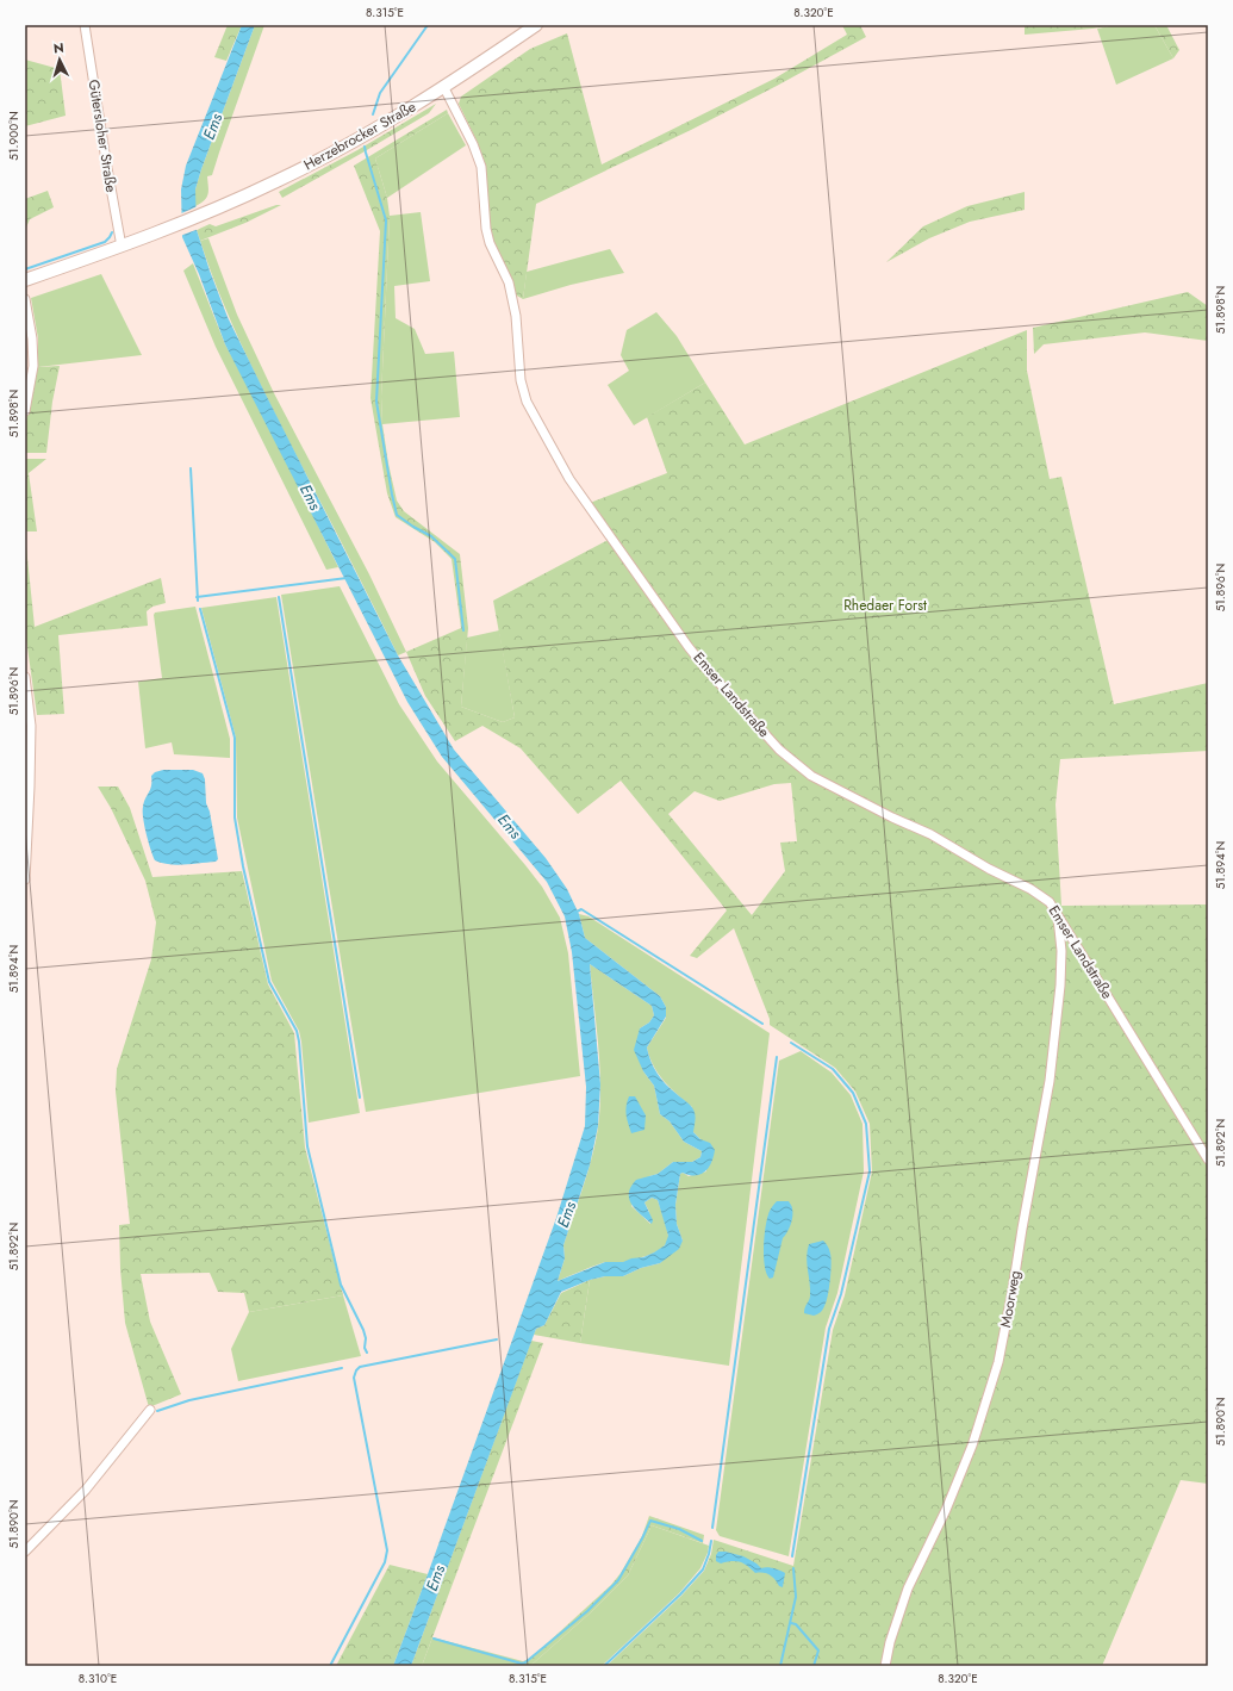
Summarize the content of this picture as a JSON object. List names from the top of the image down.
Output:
{
  "streets": {
    "main road": ["Herzebrocker Straße"],
    "street": ["Gütersloher Straße", "Emser Landstraße", "Moorweg"]
  },
  "crossings": [
    ["Gütersloher Straße", "Herzebrocker Straße"],
    ["Herzebrocker Straße", "Emser Landstraße"],
    ["Emser Landstraße", "Moorweg"]
  ],
  "water": ["Ems"],
  "parks": ["Rhedaer Forst"],
  "north": "top",
  "coordinates": [
    "8.315°E",
    "8.320°E",
    "51.900°N",
    "51.898°N",
    "51.896°N",
    "51.894°N",
    "51.892°N",
    "51.890°N",
    "8.310°E"
  ]
}
